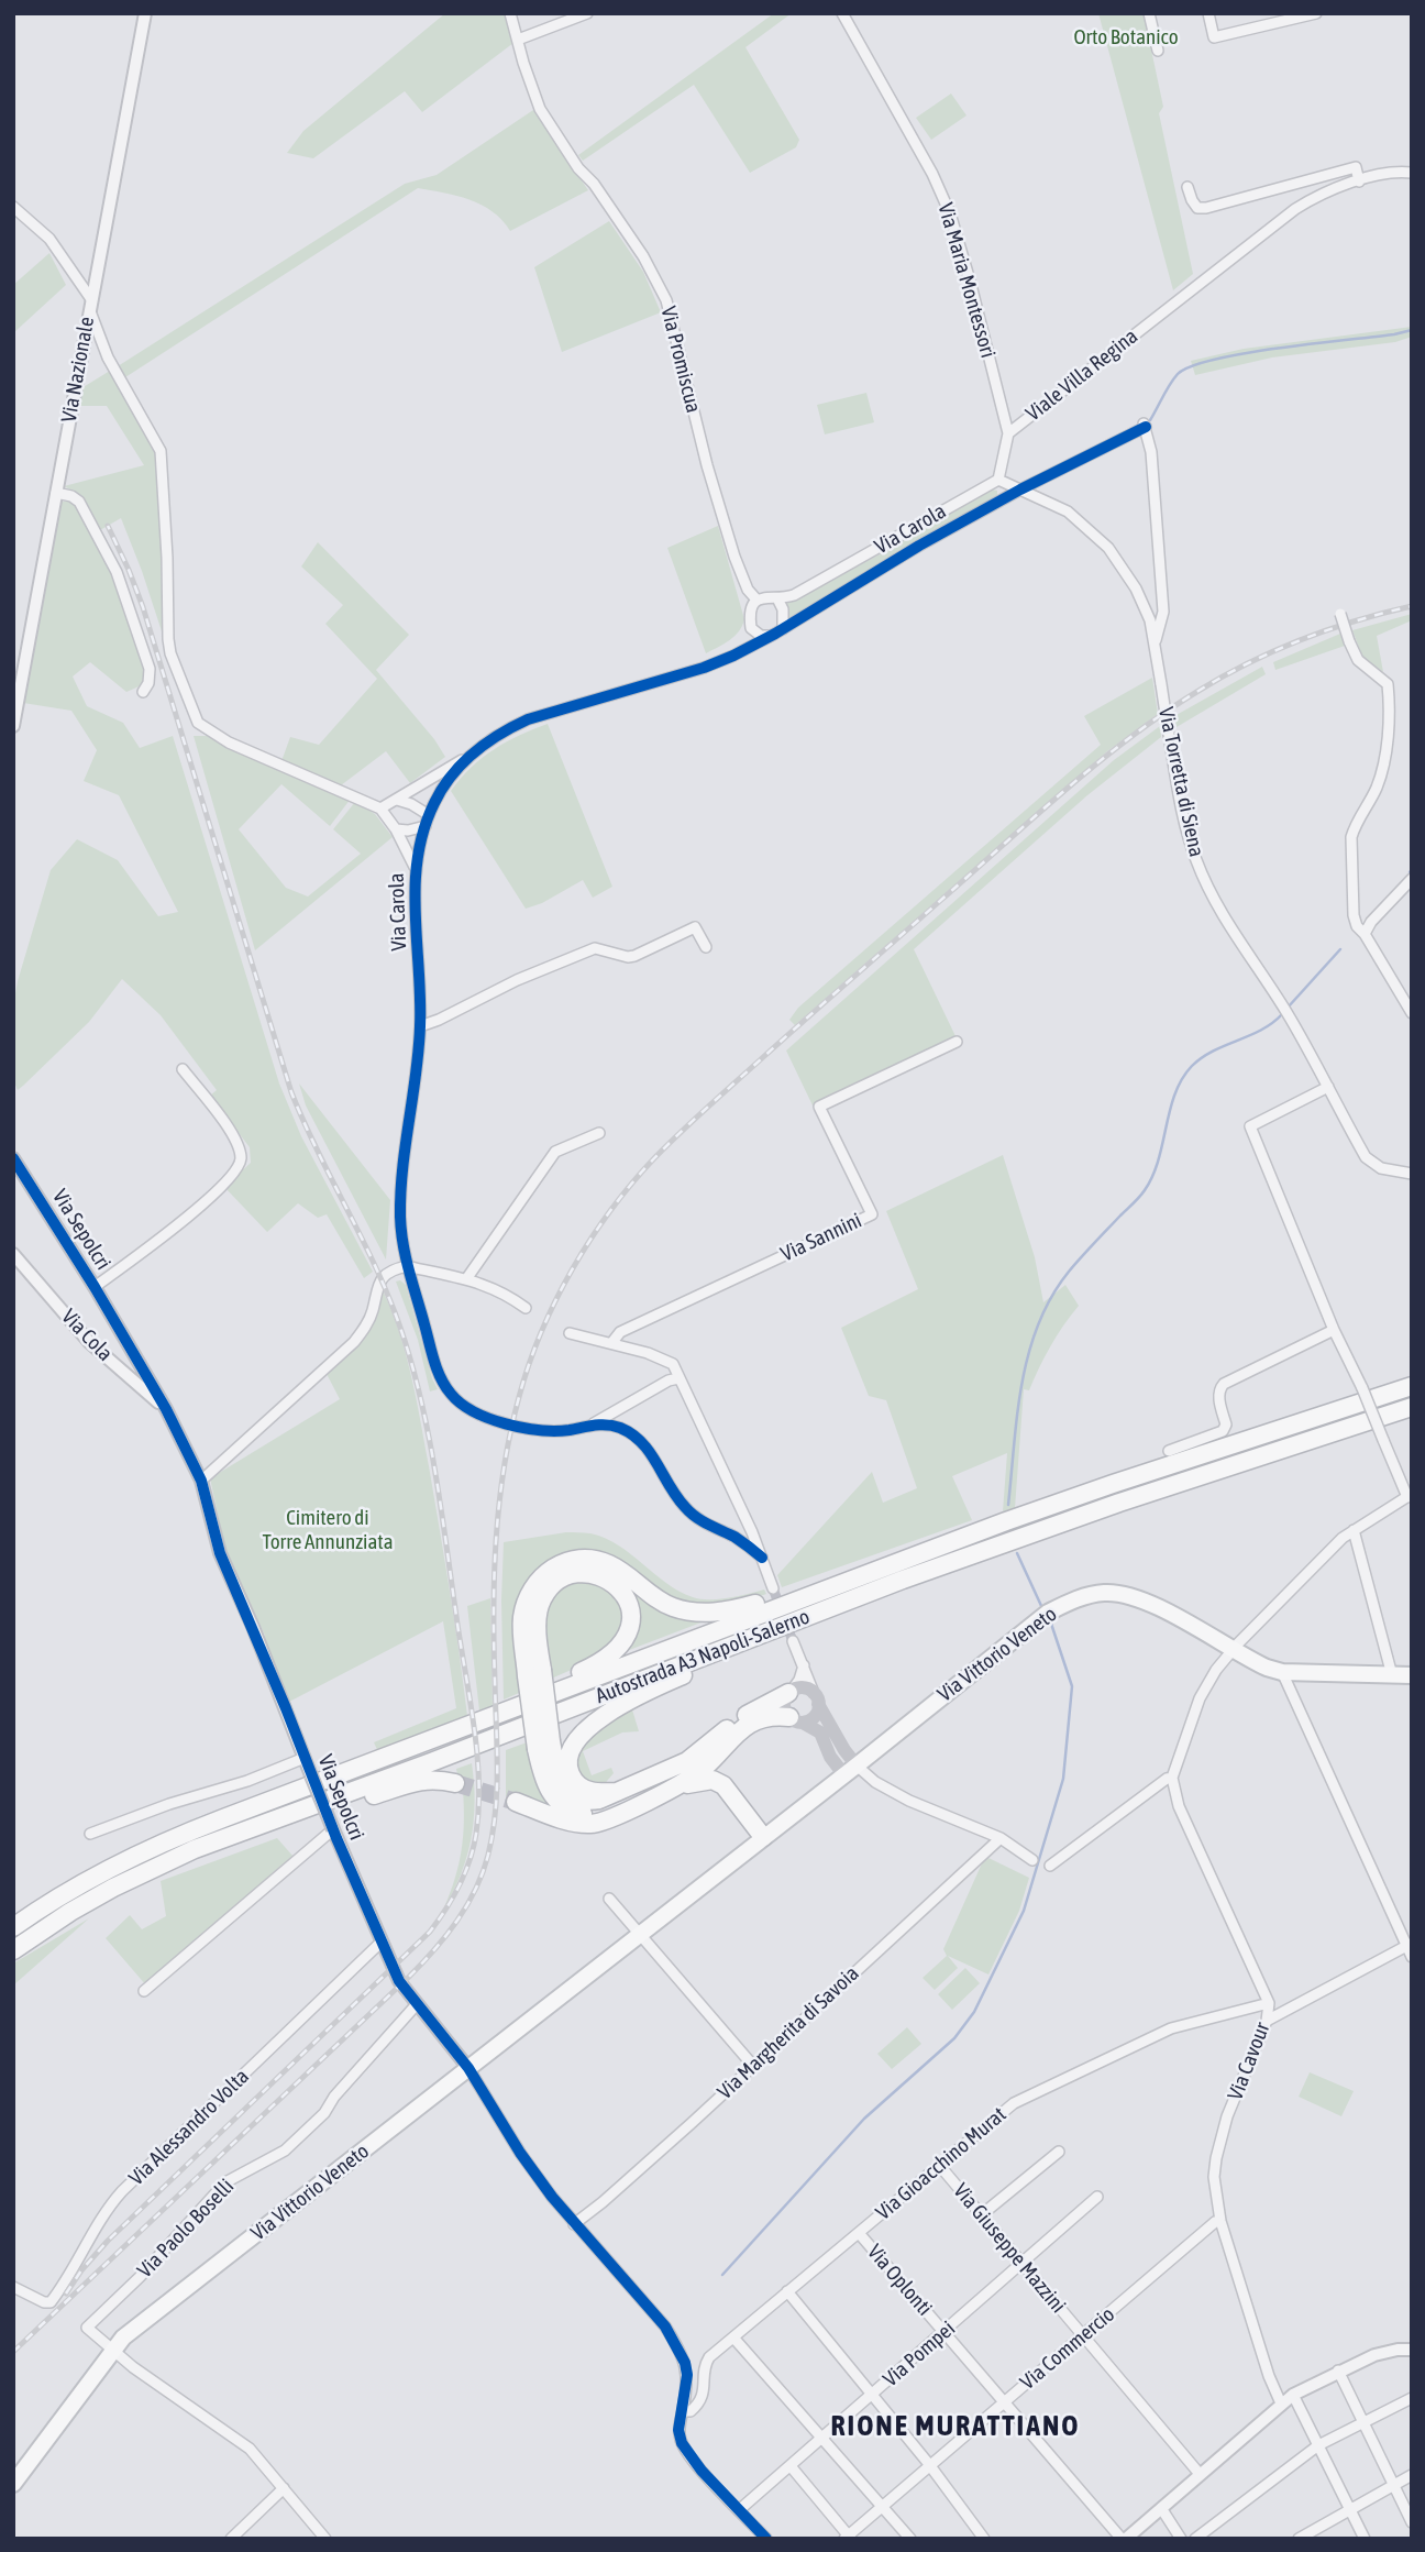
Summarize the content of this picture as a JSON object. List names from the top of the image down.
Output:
{
  "streets": {
    "highway": ["Autostrada A3 Napoli-Salerno"],
    "main road": ["Via Vittorio Veneto"],
    "street": [
      "Via Maria Montessori",
      "Via Promiscua",
      "Via Nazionale",
      "Viale Villa Regina",
      "Via Carola",
      "Via Torretta di Siena",
      "Via Sepolcri",
      "Via Sannini",
      "Via Cola",
      "Via Margherita di Savoia",
      "Via Cavour",
      "Via Alessandro Volta",
      "Via Gioacchino Murat",
      "Via Paolo Boselli",
      "Via Giuseppe Mazzini",
      "Via Oplonti",
      "Via Commercio",
      "Via Pompei"
    ]
  },
  "crossings": [
    ["Via Maria Montessori", "Viale Villa Regina"],
    ["Via Promiscua", "Via Carola"],
    ["Viale Villa Regina", "Via Torretta di Siena"],
    ["Via Carola", "Via Torretta di Siena"],
    ["Via Sepolcri", "Via Cola"],
    ["Via Sepolcri", "Via Vittorio Veneto"],
    ["Via Sepolcri", "Via Margherita di Savoia"],
    ["Via Sepolcri", "Via Alessandro Volta"],
    ["Via Sepolcri", "Via Gioacchino Murat"],
    ["Via Sepolcri", "Via Paolo Boselli"],
    ["Via Sepolcri", "Via Pompei"],
    ["Via Vittorio Veneto", "Via Paolo Boselli"],
    ["Via Cavour", "Via Gioacchino Murat"],
    ["Via Cavour", "Via Commercio"],
    ["Via Gioacchino Murat", "Via Giuseppe Mazzini"],
    ["Via Gioacchino Murat", "Via Oplonti"],
    ["Via Giuseppe Mazzini", "Via Commercio"],
    ["Via Giuseppe Mazzini", "Via Pompei"],
    ["Via Oplonti", "Via Commercio"],
    ["Via Oplonti", "Via Pompei"]
  ],
  "districts": ["RIONE MURATTIANO"],
  "parks": ["Orto Botanico", "Cimitero di Torre Annunziata"]
}
